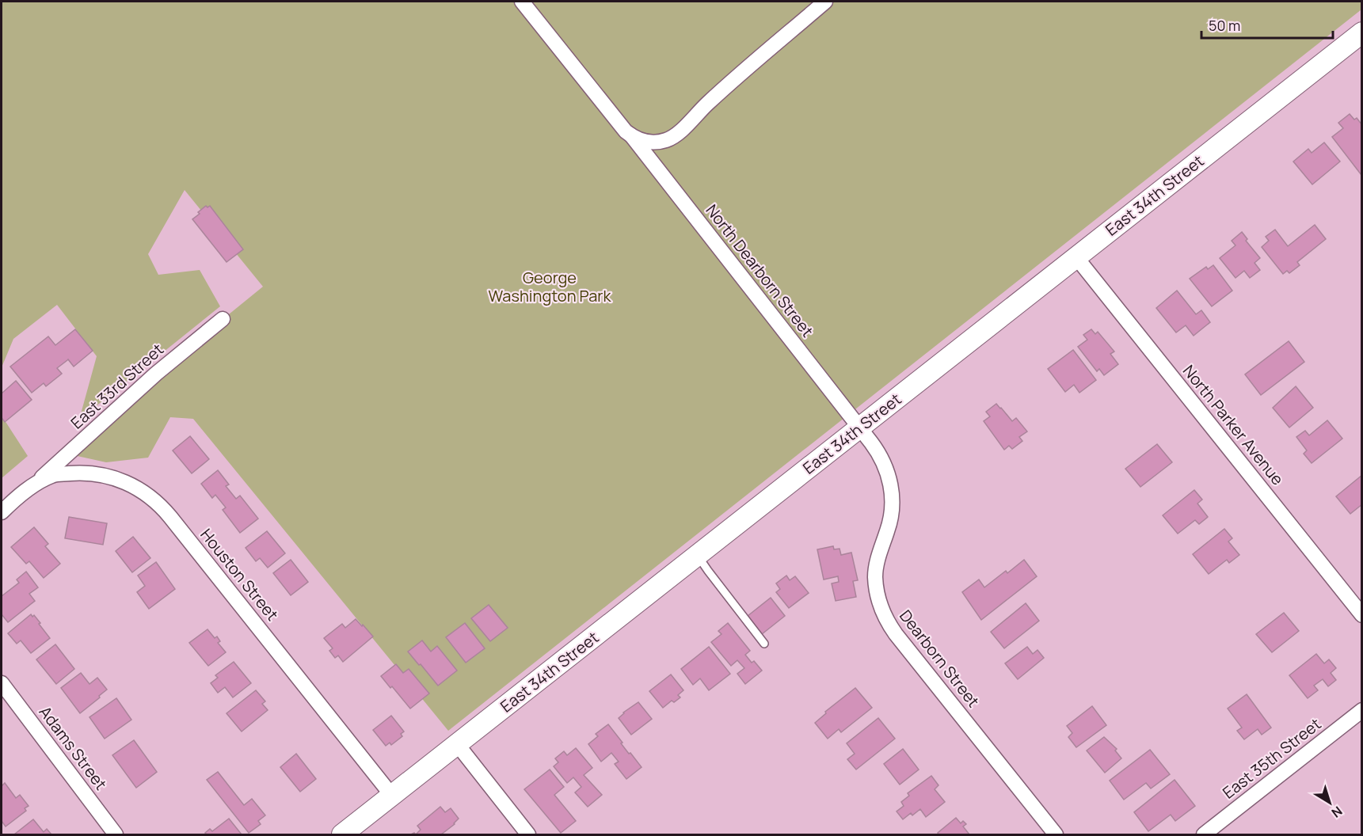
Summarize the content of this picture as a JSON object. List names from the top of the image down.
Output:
{
  "streets": {
    "main road": ["East 34th Street"],
    "street": [
      "North Dearborn Street",
      "East 33rd Street",
      "North Parker Avenue",
      "Houston Street",
      "Dearborn Street",
      "Adams Street",
      "East 35th Street"
    ]
  },
  "crossings": [
    ["East 34th Street", "North Dearborn Street"],
    ["East 34th Street", "North Parker Avenue"],
    ["East 34th Street", "Houston Street"],
    ["East 34th Street", "Dearborn Street"],
    ["North Dearborn Street", "Dearborn Street"],
    ["East 33rd Street", "Houston Street"]
  ],
  "parks": ["George Washington Park"],
  "scale_bar": "50 m",
  "north": "bottom right"
}
